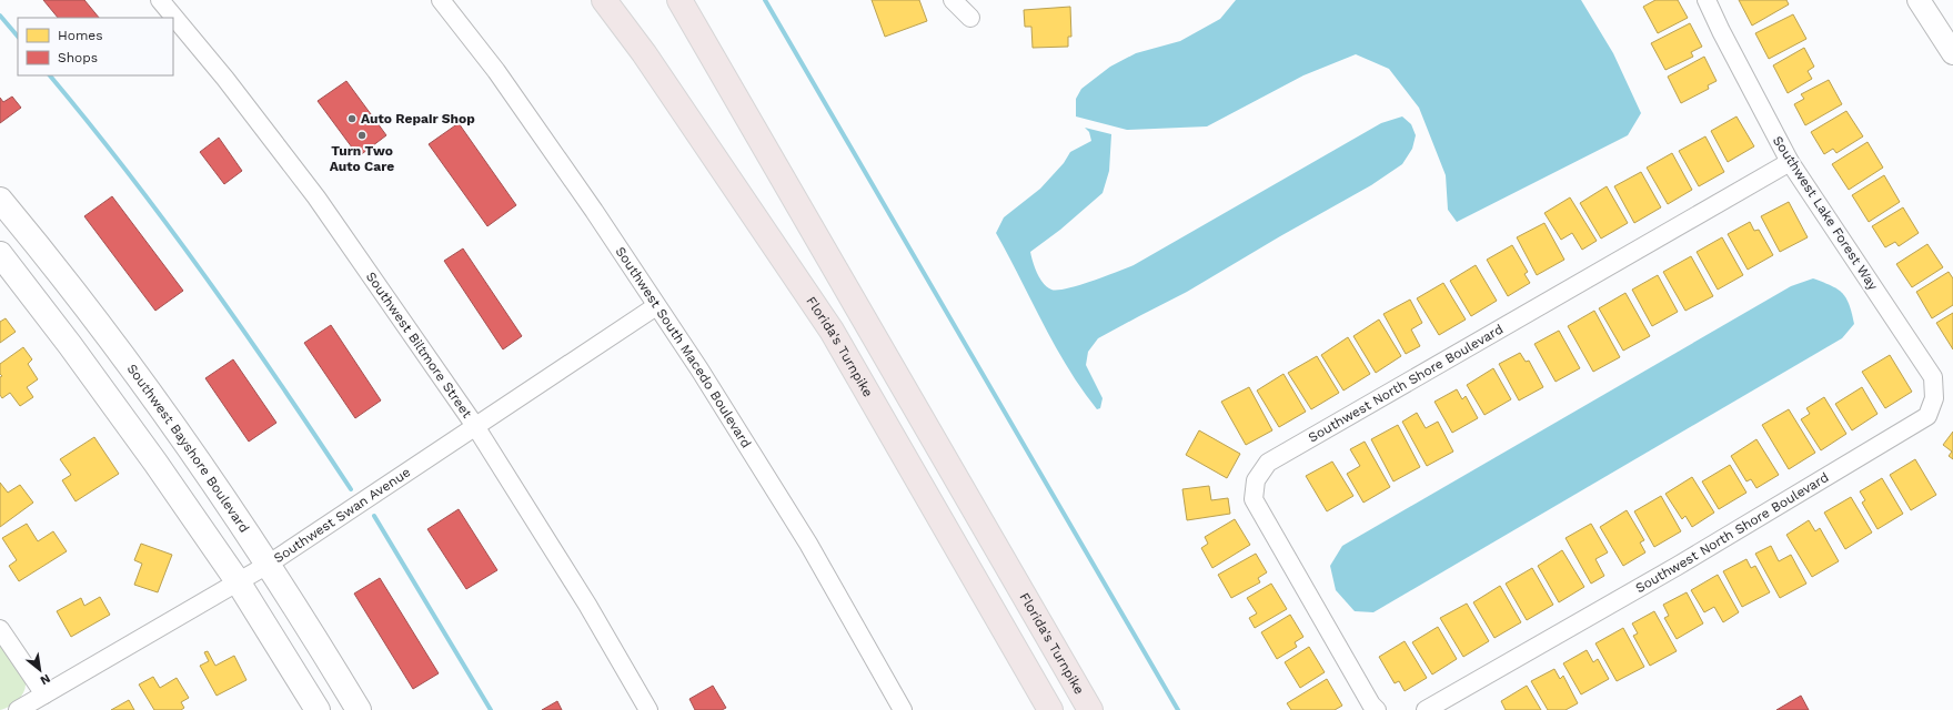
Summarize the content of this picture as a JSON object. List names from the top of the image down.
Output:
{
  "streets": {
    "highway": ["Florida's Turnpike"],
    "main road": ["Southwest Bayshore Boulevard"],
    "street": [
      "Southwest Lake Forest Way",
      "Southwest Biltmore Street",
      "Southwest South Macedo Boulevard",
      "Southwest North Shore Boulevard",
      "Southwest Swan Avenue"
    ]
  },
  "crossings": [
    ["Southwest Lake Forest Way", "Southwest North Shore Boulevard"],
    ["Southwest Biltmore Street", "Southwest Swan Avenue"],
    ["Southwest South Macedo Boulevard", "Southwest Swan Avenue"],
    ["Southwest Bayshore Boulevard", "Southwest Swan Avenue"]
  ],
  "places": ["Auto Repair Shop", "Turn Two Auto Care"],
  "legend": ["Homes", "Shops"],
  "north": "bottom right"
}
